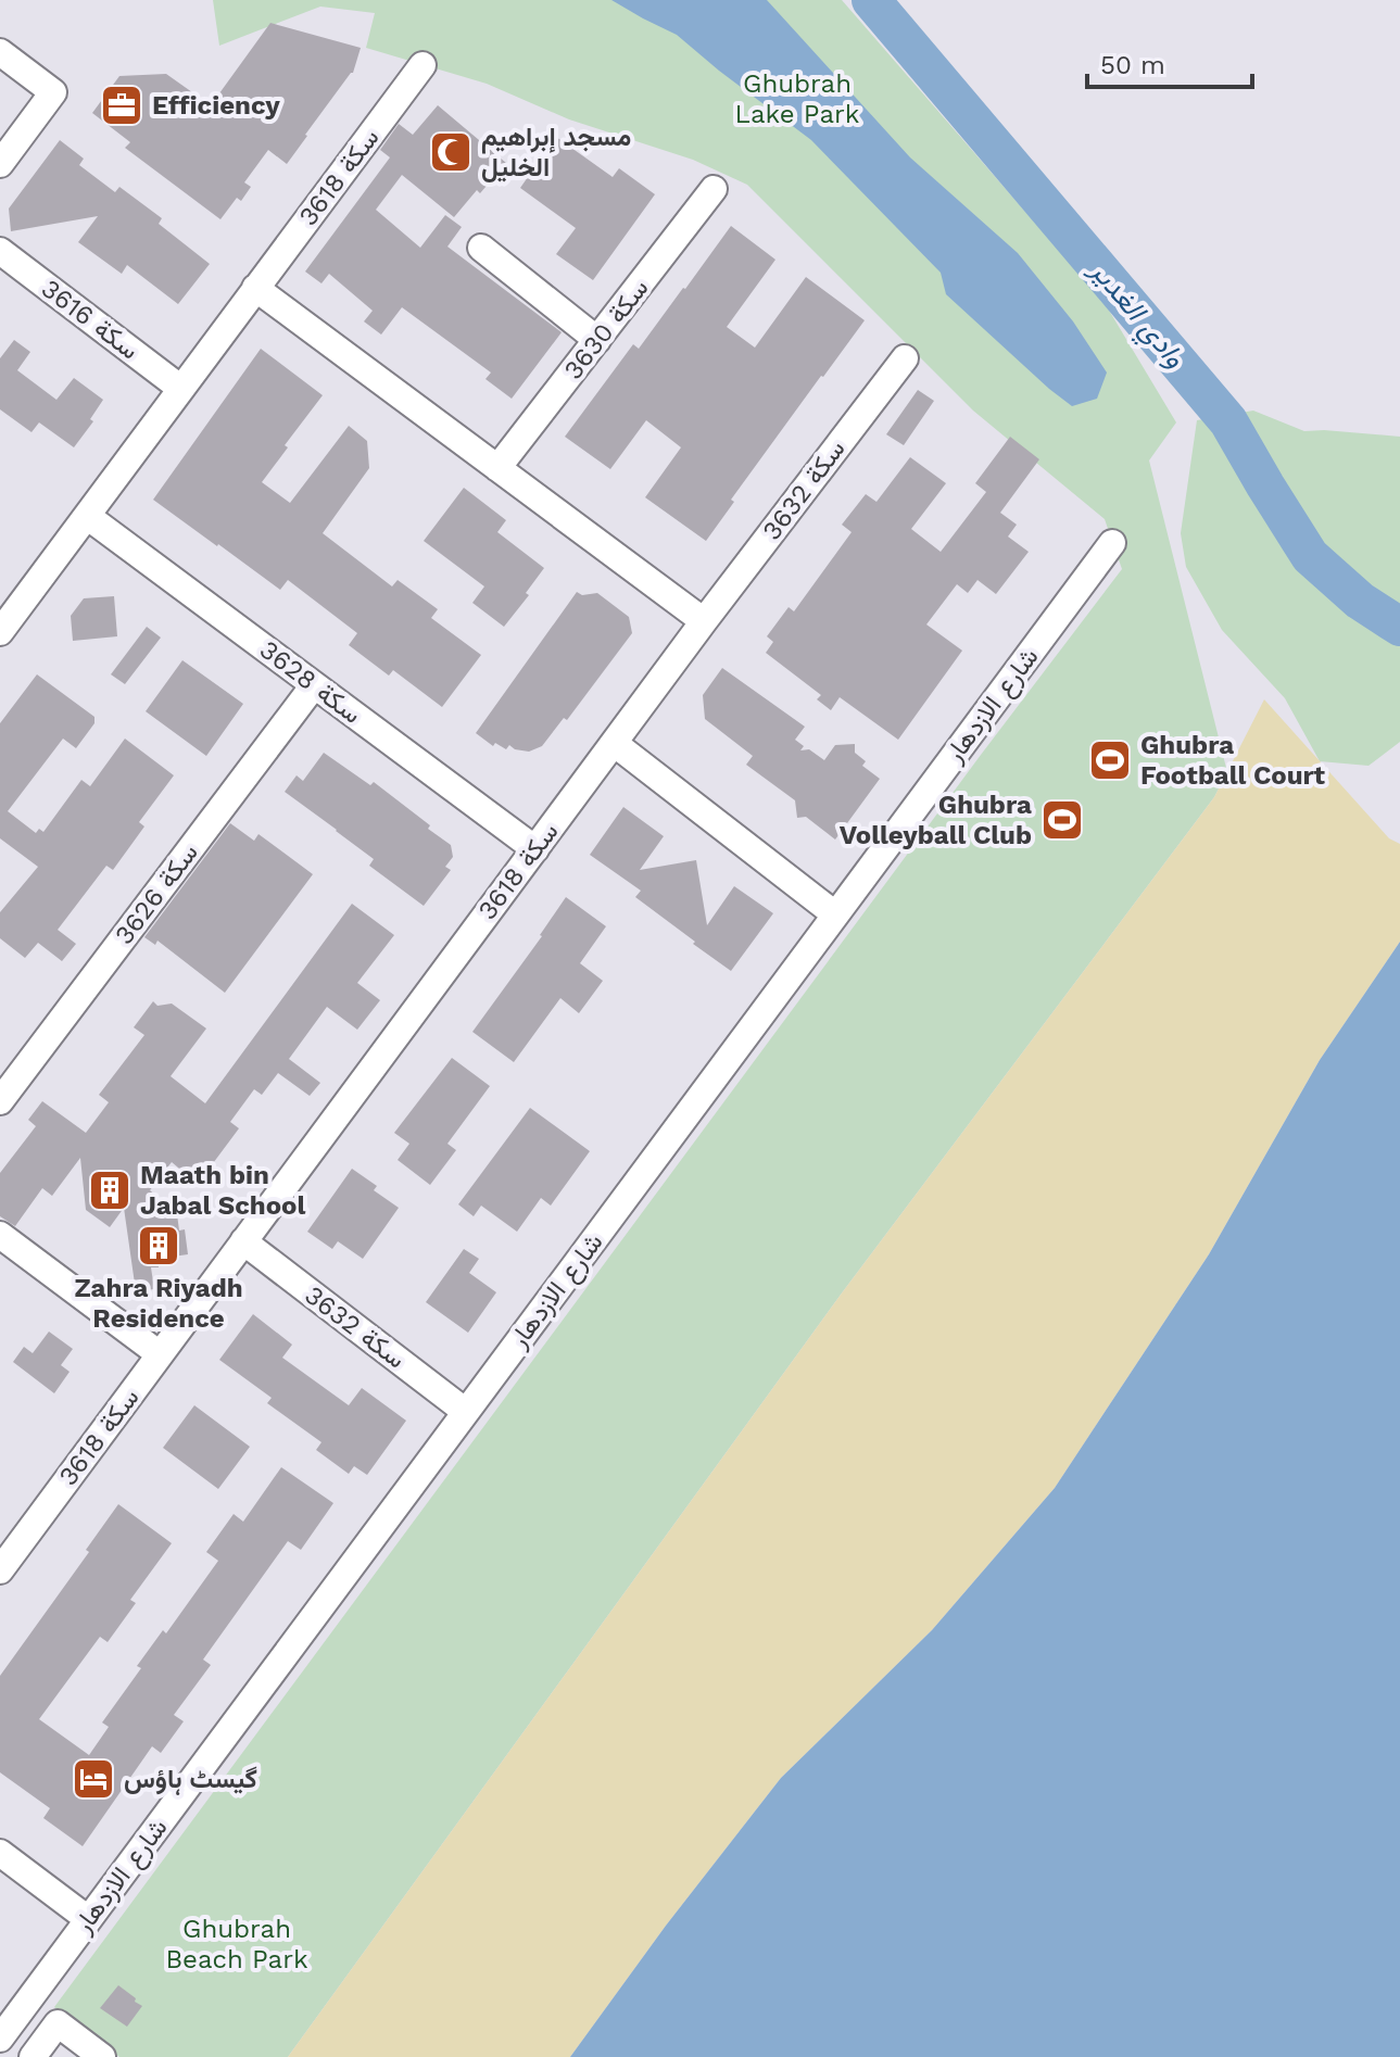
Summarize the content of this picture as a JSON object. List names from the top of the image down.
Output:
{
  "streets": {
    "street": [
      "سكة 3618",
      "سكة 3616",
      "سكة 3630",
      "سكة 3632",
      "سكة 3628",
      "شارع الازدهار",
      "سكة 3626"
    ]
  },
  "crossings": [
    ["سكة 3618", "سكة 3616"],
    ["سكة 3618", "سكة 3632"],
    ["سكة 3618", "سكة 3628"],
    ["سكة 3632", "شارع الازدهار"],
    ["سكة 3628", "سكة 3626"]
  ],
  "water": ["وادي الغدير"],
  "parks": ["Ghubrah Lake Park", "Ghubrah Beach Park"],
  "places": {
    "office": ["Efficiency"],
    "mosque": ["مسجد إبراهيم الخليل"],
    "sports": ["Ghubra Football Court", "Ghubra Volleyball Club"],
    "building": ["Maath bin Jabal School", "Zahra Riyadh Residence"],
    "hotel": ["گیسٹ ہاؤس"]
  },
  "scale_bar": "50 m"
}
